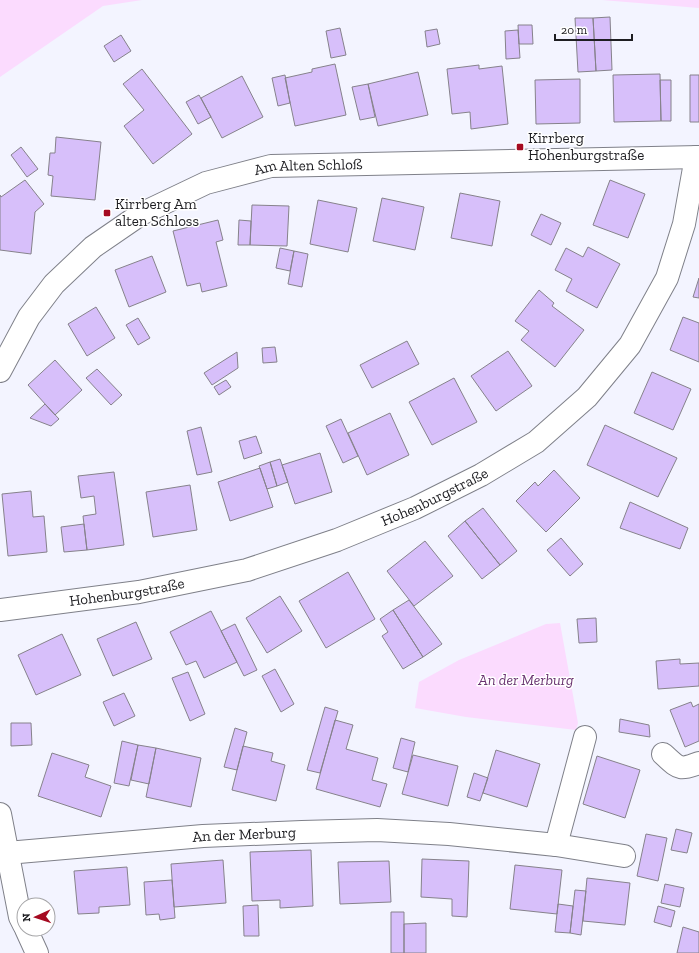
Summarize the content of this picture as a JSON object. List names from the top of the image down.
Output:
{
  "streets": {
    "street": ["Am Alten Schloß", "Hohenburgstraße", "An der Merburg"]
  },
  "crossings": [
    ["Am Alten Schloß", "Hohenburgstraße"]
  ],
  "parks": ["An der Merburg"],
  "places": {
    "transit": ["Kirrberg Hohenburgstraße", "Kirrberg Am alten Schloss"]
  },
  "scale_bar": "20 m",
  "north": "left"
}
